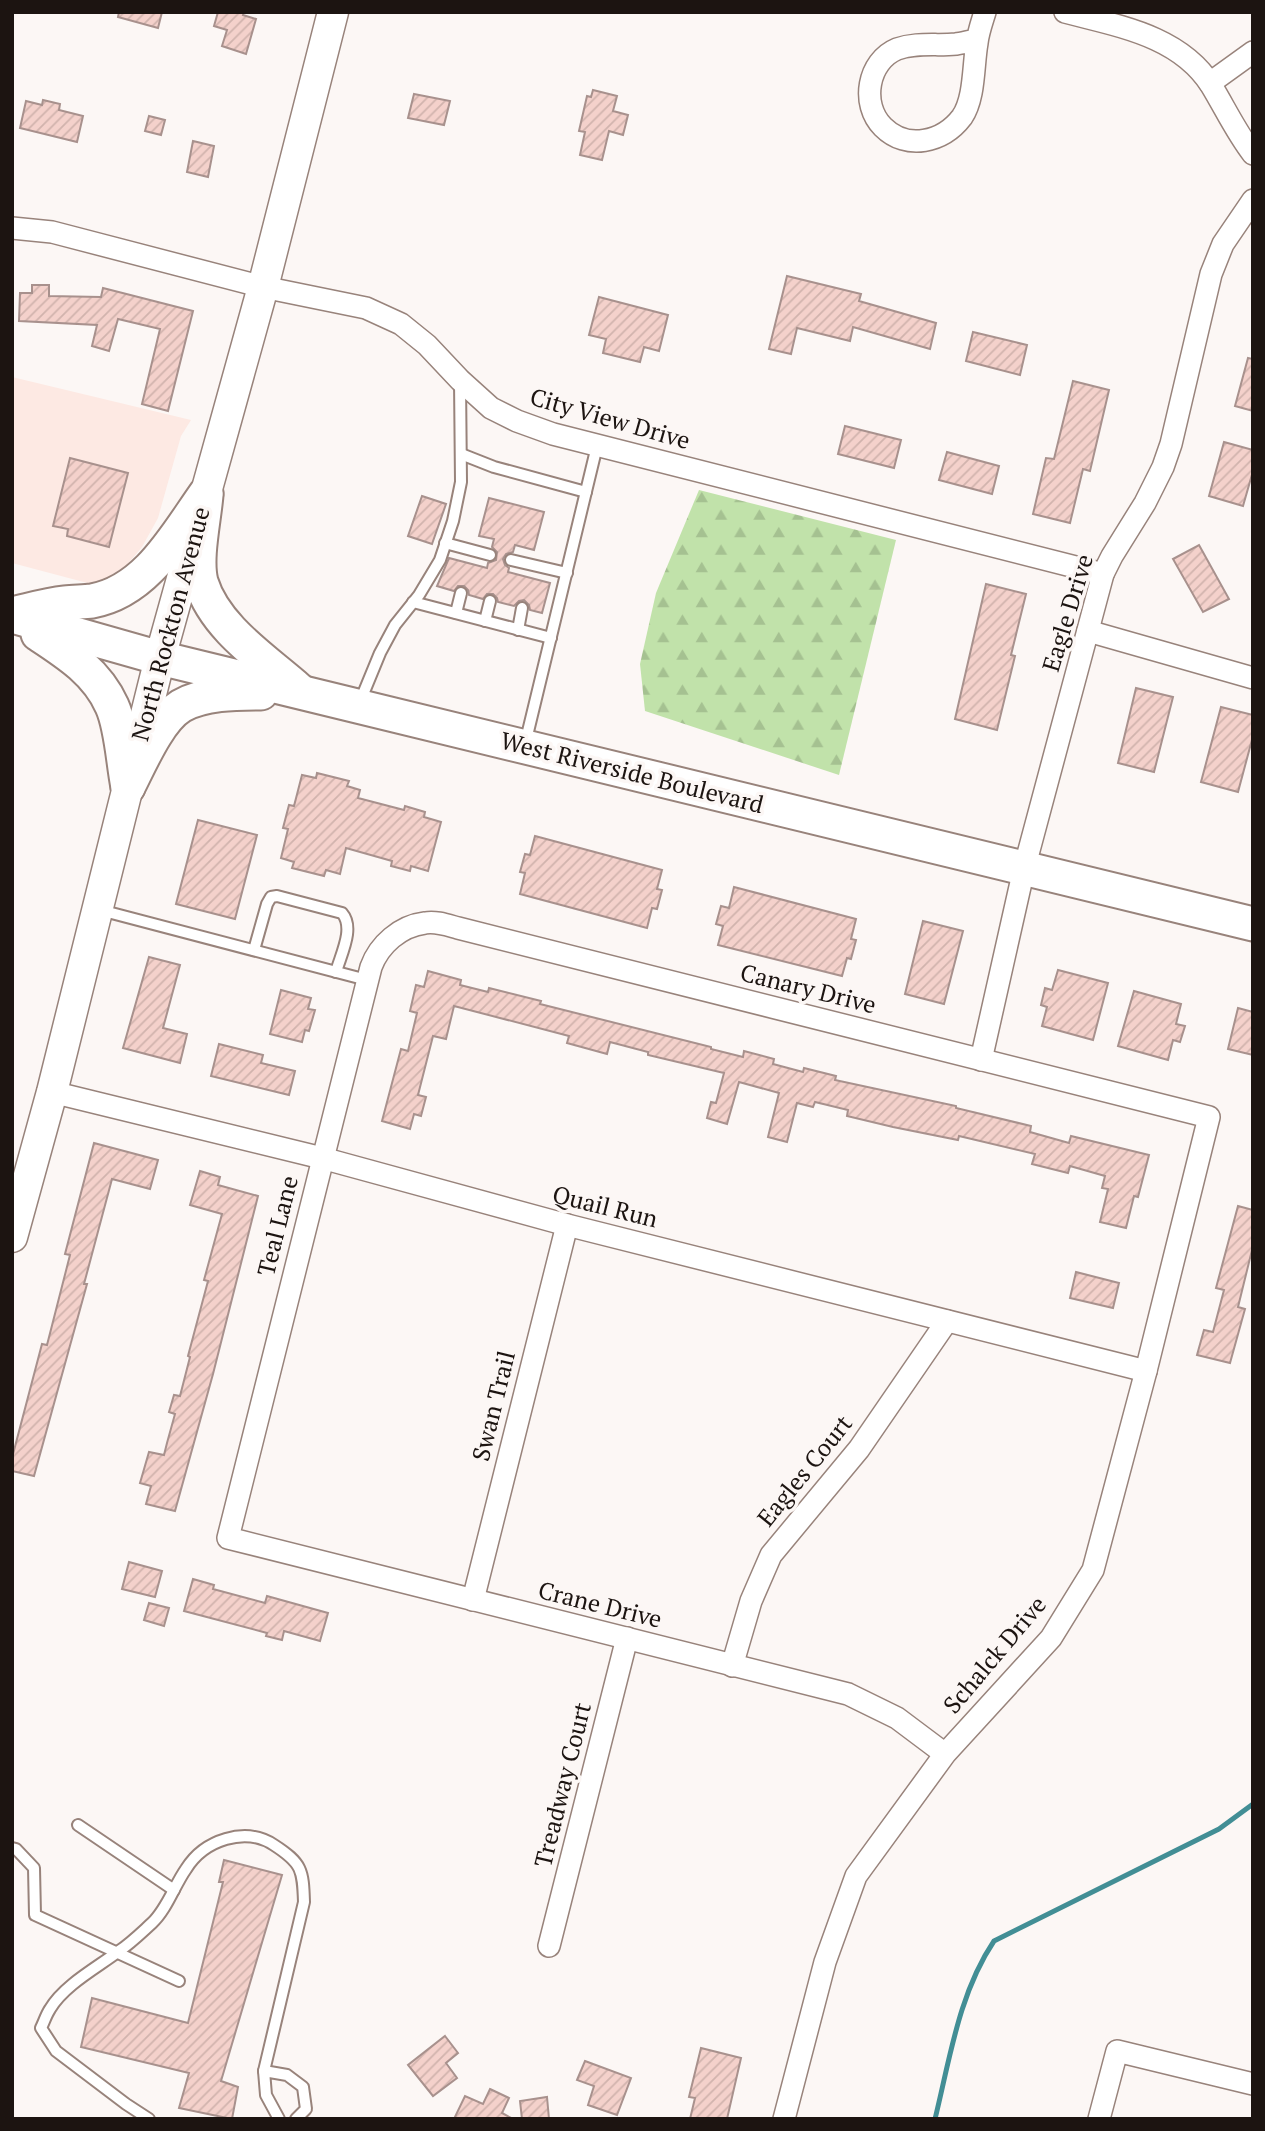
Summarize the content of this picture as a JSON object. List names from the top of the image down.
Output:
{
  "streets": {
    "main road": ["West Riverside Boulevard"],
    "street": [
      "City View Drive",
      "Eagle Drive",
      "North Rockton Avenue",
      "Canary Drive",
      "Quail Run",
      "Teal Lane",
      "Swan Trail",
      "Eagles Court",
      "Crane Drive",
      "Schalck Drive",
      "Treadway Court"
    ]
  },
  "crossings": [
    ["City View Drive", "Eagle Drive"],
    ["City View Drive", "North Rockton Avenue"],
    ["Eagle Drive", "West Riverside Boulevard"],
    ["Eagle Drive", "Canary Drive"],
    ["North Rockton Avenue", "West Riverside Boulevard"],
    ["North Rockton Avenue", "Quail Run"],
    ["Canary Drive", "Teal Lane"],
    ["Canary Drive", "Schalck Drive"],
    ["Quail Run", "Teal Lane"],
    ["Quail Run", "Swan Trail"],
    ["Quail Run", "Eagles Court"],
    ["Quail Run", "Schalck Drive"],
    ["Teal Lane", "Crane Drive"],
    ["Swan Trail", "Crane Drive"],
    ["Eagles Court", "Crane Drive"],
    ["Crane Drive", "Schalck Drive"],
    ["Crane Drive", "Treadway Court"]
  ]
}
